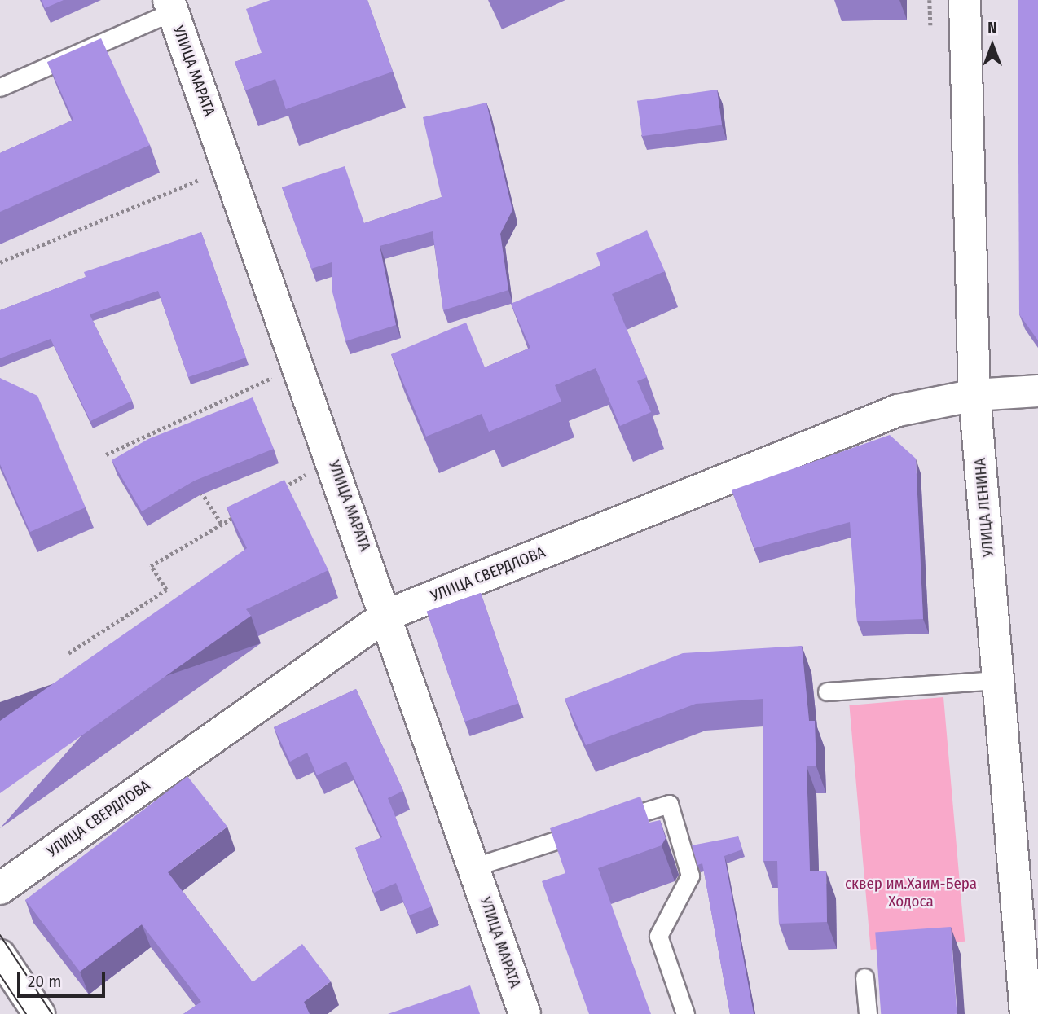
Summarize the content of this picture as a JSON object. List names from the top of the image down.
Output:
{
  "streets": {
    "street": ["УЛИЦА МАРАТА", "УЛИЦА ЛЕНИНА", "УЛИЦА СВЕРДЛОВА"]
  },
  "crossings": [
    ["УЛИЦА МАРАТА", "УЛИЦА СВЕРДЛОВА"],
    ["УЛИЦА ЛЕНИНА", "УЛИЦА СВЕРДЛОВА"]
  ],
  "parks": ["сквер им.Хаим-Бера Ходоса"],
  "scale_bar": "20 m",
  "north": "top"
}
